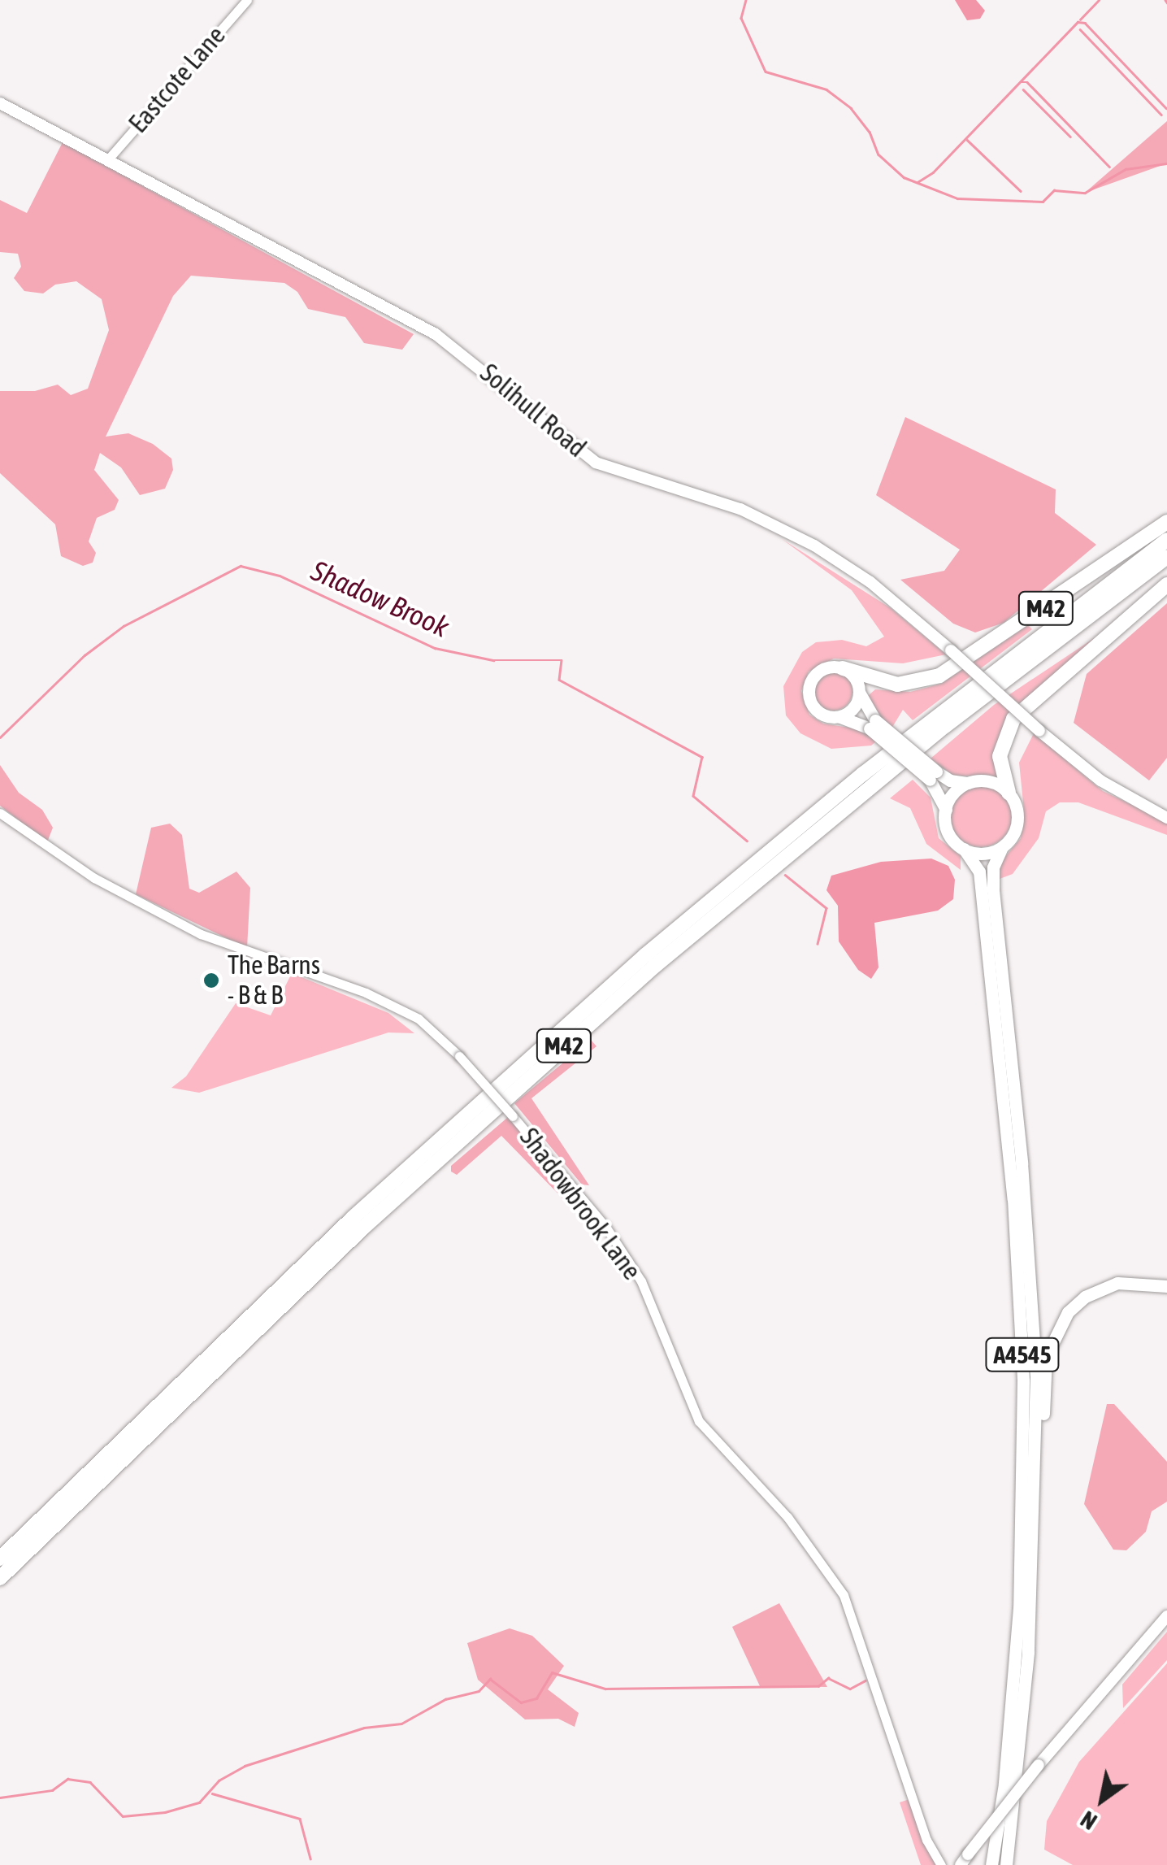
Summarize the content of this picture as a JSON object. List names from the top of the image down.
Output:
{
  "streets": {
    "highway": ["M42", "A4545"],
    "main road": ["Solihull Road"],
    "street": ["Eastcote Lane", "Shadowbrook Lane"]
  },
  "crossings": [
    ["Eastcote Lane", "Solihull Road"],
    ["M42", "A4545"]
  ],
  "water": ["Shadow Brook"],
  "places": ["The Barns - B & B"],
  "north": "bottom left"
}
